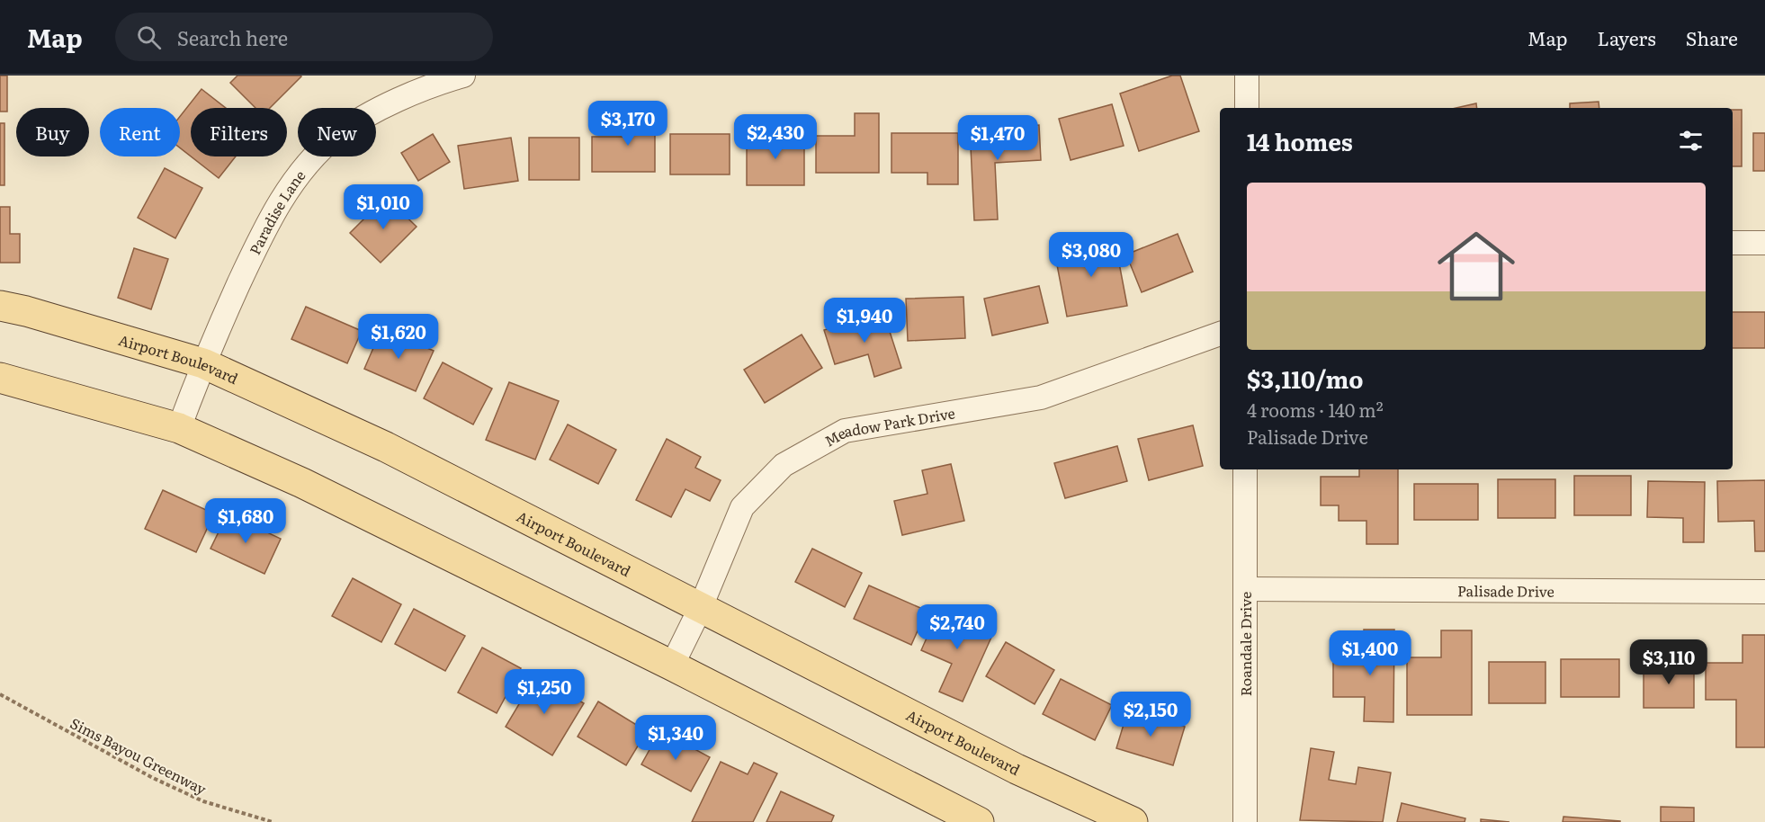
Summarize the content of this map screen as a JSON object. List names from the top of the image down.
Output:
{
  "streets": {
    "main road": ["Airport Boulevard"],
    "street": [
      "Paradise Lane",
      "Meadow Park Drive",
      "Palisade Drive",
      "Roandale Drive"
    ],
    "path": ["Sims Bayou Greenway"]
  },
  "crossings": [
    ["Paradise Lane", "Airport Boulevard"],
    ["Airport Boulevard", "Meadow Park Drive"],
    ["Palisade Drive", "Roandale Drive"]
  ],
  "page": {
    "header": "Map",
    "search": "Search here",
    "nav": ["Map", "Layers", "Share"],
    "price": [
      "$3,170",
      "$2,430",
      "$1,470",
      "$1,010",
      "$3,080",
      "$1,940",
      "$1,620",
      "$1,680",
      "$2,740",
      "$1,400",
      "$3,110",
      "$1,250",
      "$2,150",
      "$1,340"
    ],
    "chip": [
      "Buy",
      "Rent",
      "Filters",
      "New"
    ],
    "heading": "14 homes",
    "list": [
      {
        "name": "$3,110/mo",
        "note": "4 rooms · 140 m² · Palisade Drive"
      }
    ]
  }
}
